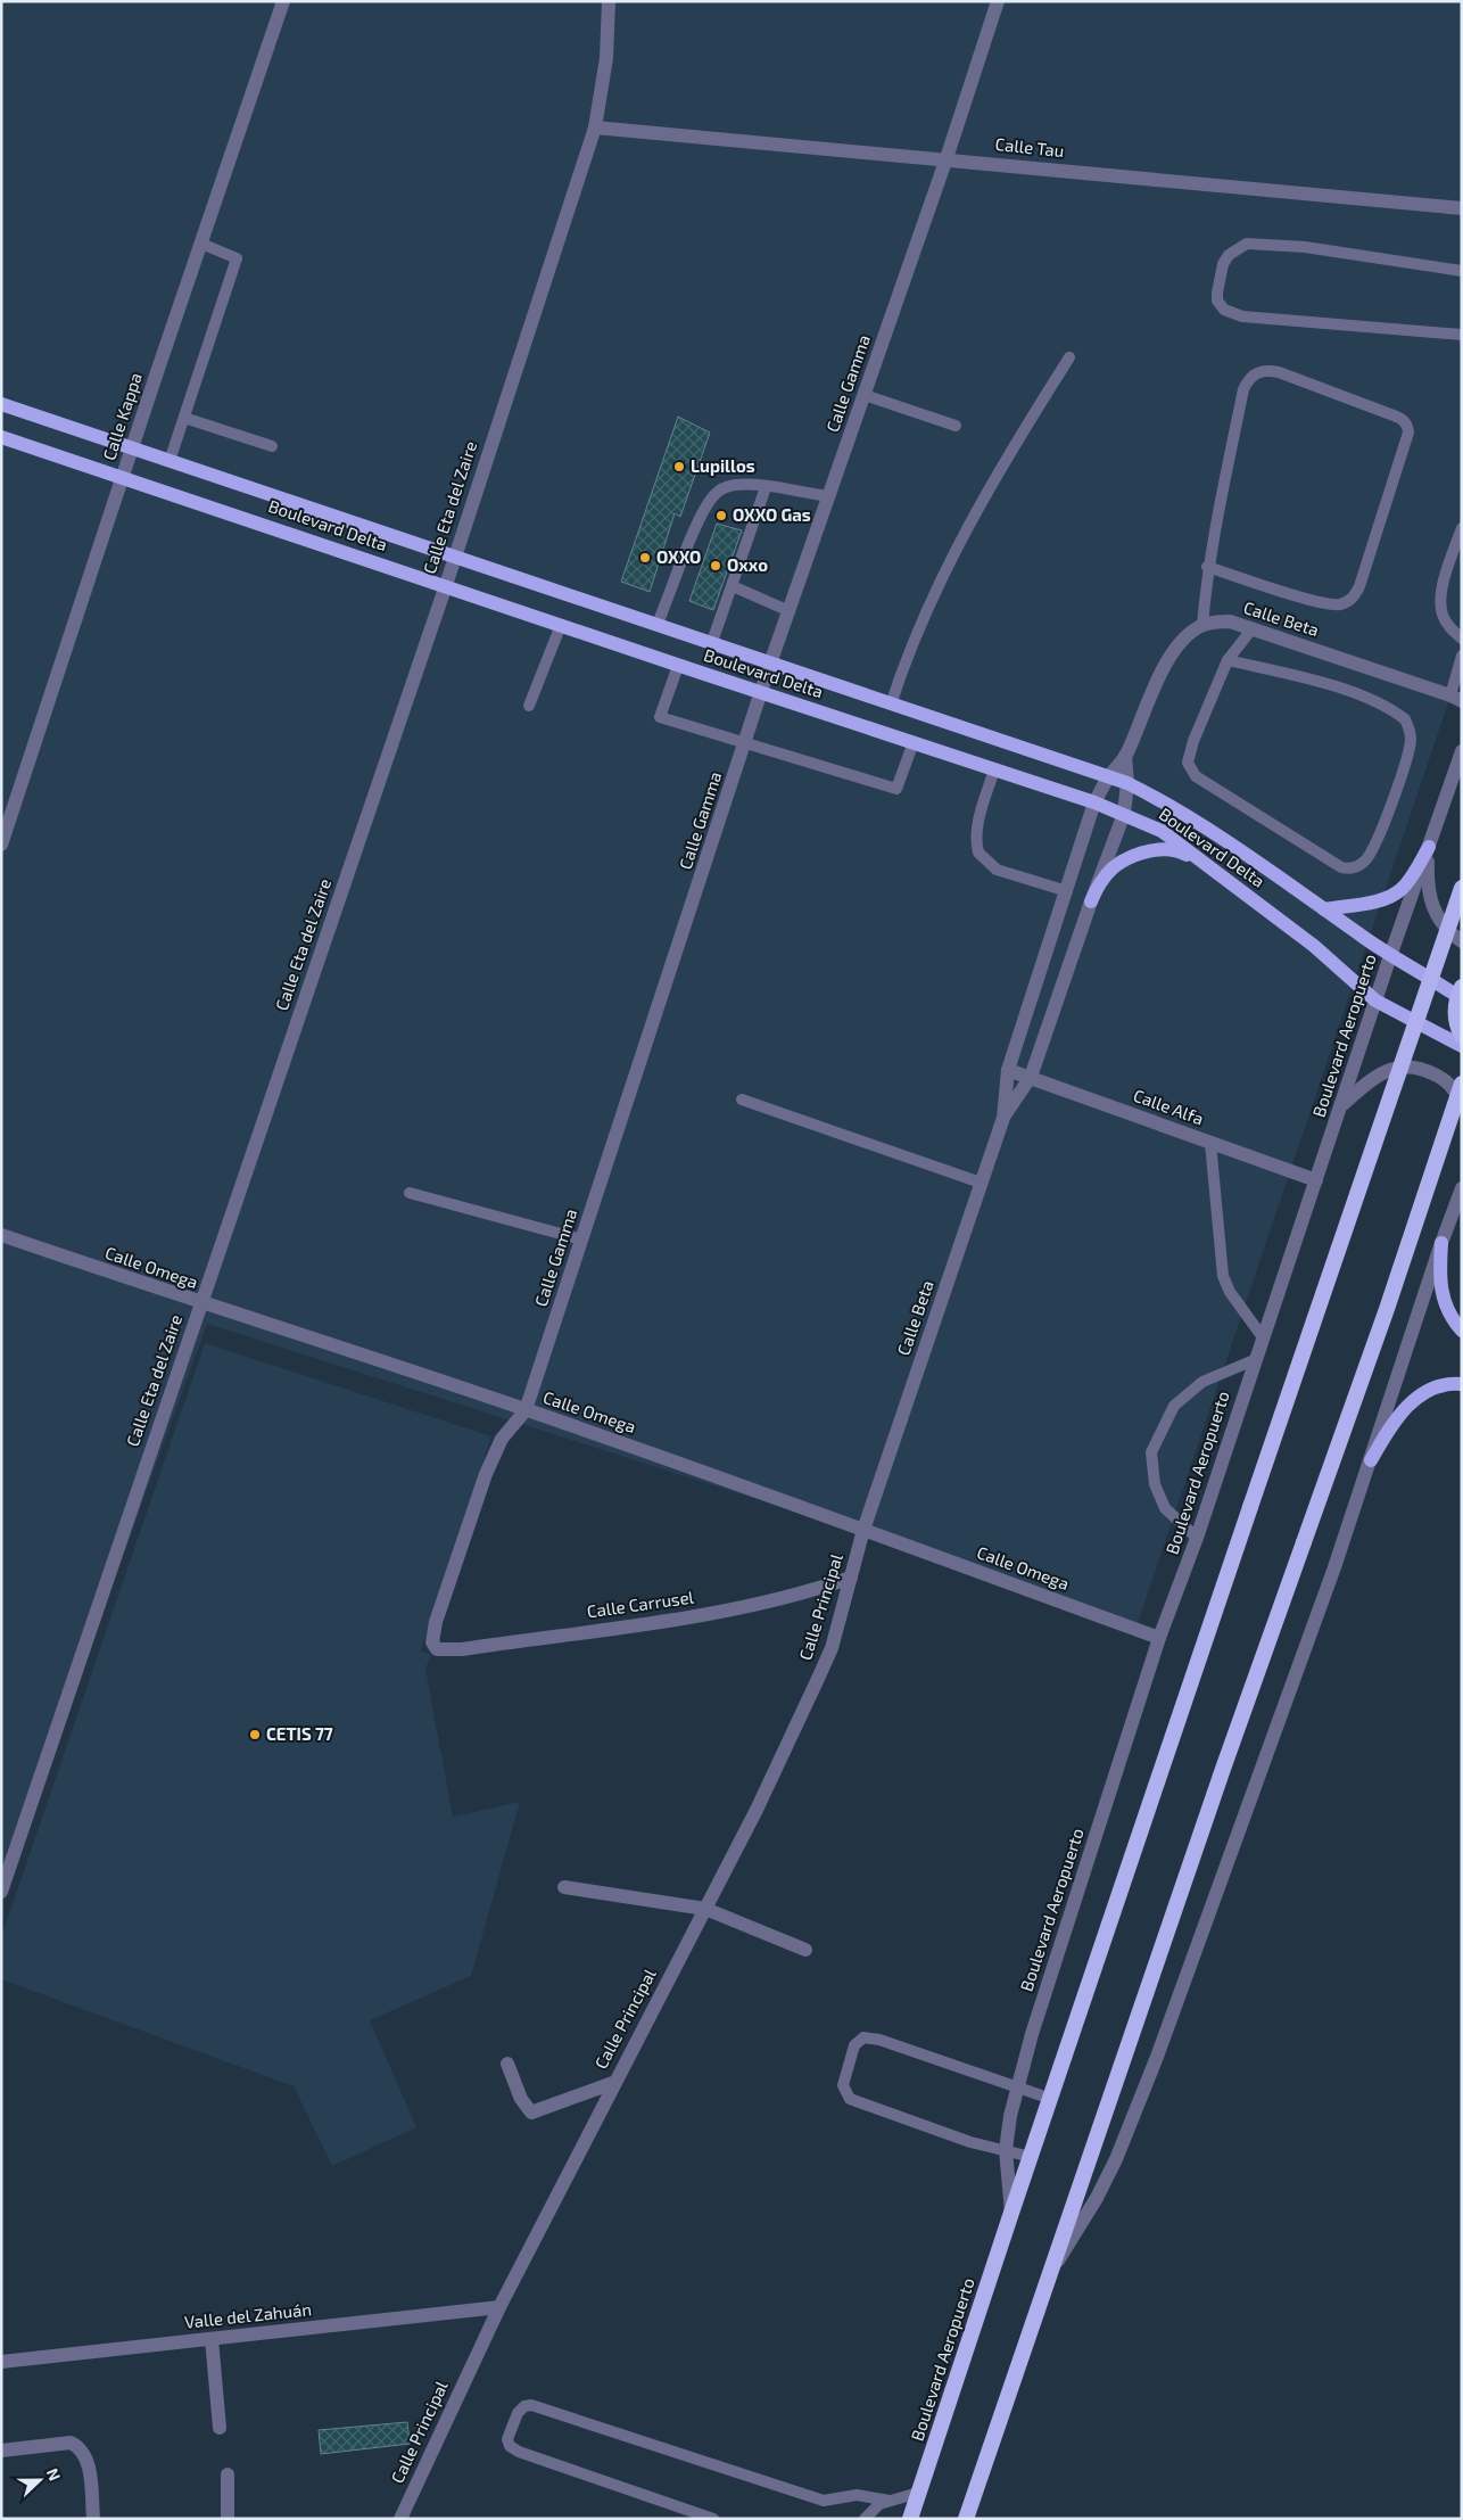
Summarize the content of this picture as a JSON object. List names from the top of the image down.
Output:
{
  "streets": {
    "highway": ["Boulevard Aeropuerto"],
    "main road": ["Boulevard Delta"],
    "street": [
      "Calle Tau",
      "Calle Gamma",
      "Calle Kappa",
      "Calle Eta del Zaire",
      "Calle Beta",
      "Calle Alfa",
      "Calle Omega",
      "Calle Carrusel",
      "Calle Principal",
      "Valle del Zahuán"
    ]
  },
  "crossings": [
    ["Calle Tau", "Calle Gamma"],
    ["Calle Tau", "Calle Eta del Zaire"],
    ["Calle Gamma", "Boulevard Delta"],
    ["Calle Gamma", "Calle Omega"],
    ["Calle Gamma", "Calle Carrusel"],
    ["Calle Kappa", "Boulevard Delta"],
    ["Calle Eta del Zaire", "Boulevard Delta"],
    ["Calle Eta del Zaire", "Calle Omega"],
    ["Boulevard Delta", "Calle Beta"],
    ["Boulevard Delta", "Boulevard Aeropuerto"],
    ["Calle Beta", "Calle Alfa"],
    ["Calle Beta", "Calle Omega"],
    ["Calle Beta", "Calle Principal"],
    ["Boulevard Aeropuerto", "Calle Alfa"],
    ["Boulevard Aeropuerto", "Calle Omega"],
    ["Calle Omega", "Calle Principal"],
    ["Calle Carrusel", "Calle Principal"],
    ["Calle Principal", "Valle del Zahuán"]
  ],
  "places": [
    "Lupillos",
    "OXXO Gas",
    "OXXO",
    "Oxxo",
    "CETIS 77"
  ],
  "north": "right"
}
